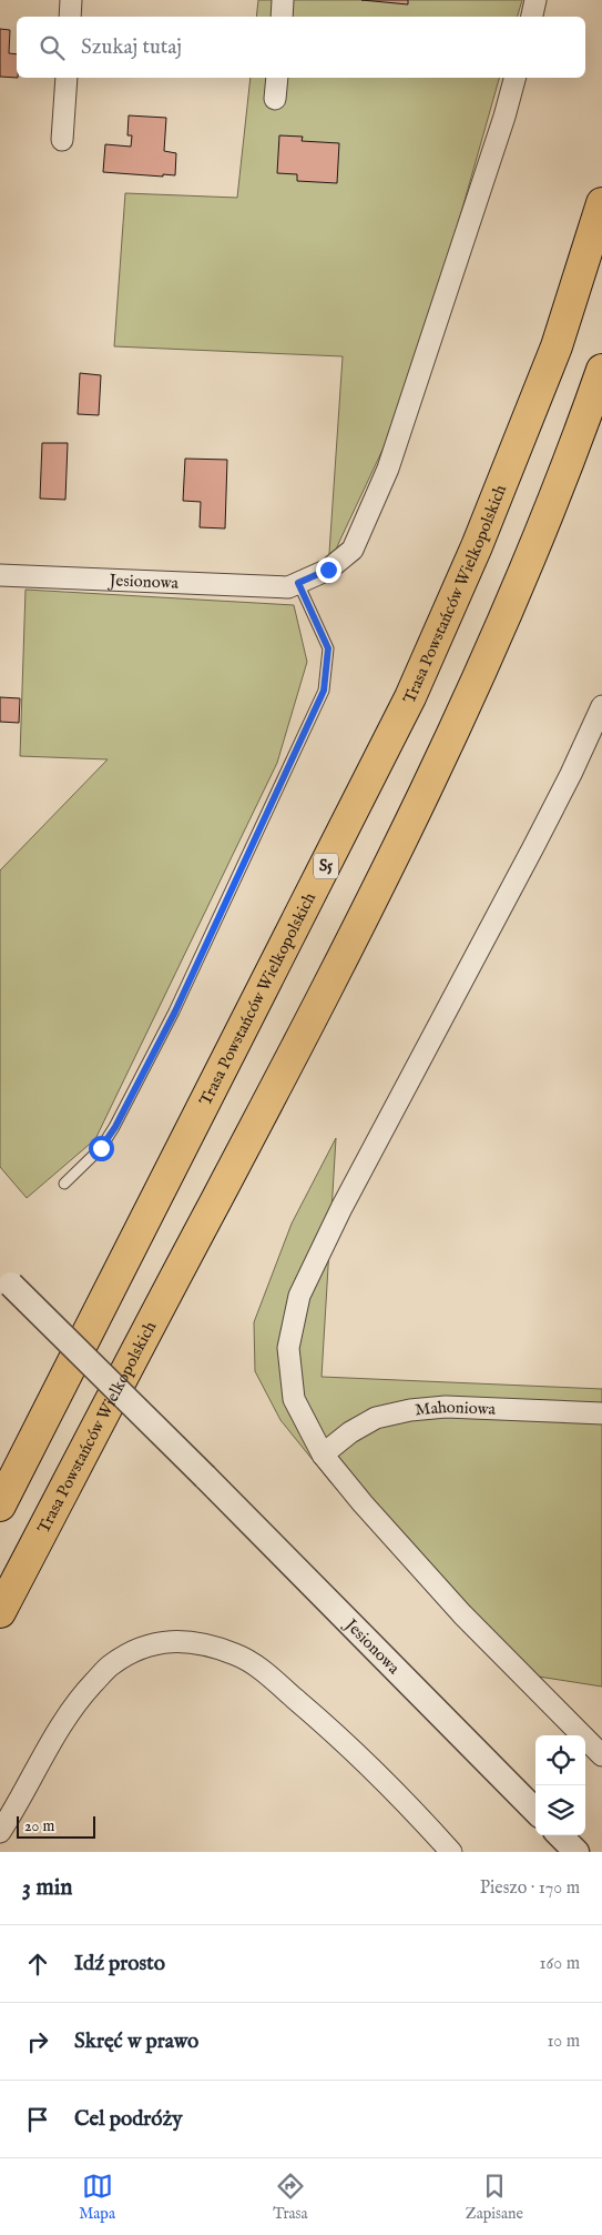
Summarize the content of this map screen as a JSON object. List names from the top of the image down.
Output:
{
  "streets": {
    "highway": ["Trasa Powstańców Wielkopolskich", "S5"],
    "street": ["Jesionowa", "Mahoniowa"]
  },
  "scale_bar": "20 m",
  "page": {
    "search": "Szukaj tutaj",
    "scale": "20 m",
    "heading": ["3 min", "Pieszo · 170 m"],
    "list": [
      ["Idź prosto", "160 m"],
      ["Skręć w prawo", "10 m"],
      "Cel podróży"
    ],
    "nav": ["Mapa", "Trasa", "Zapisane"]
  }
}
